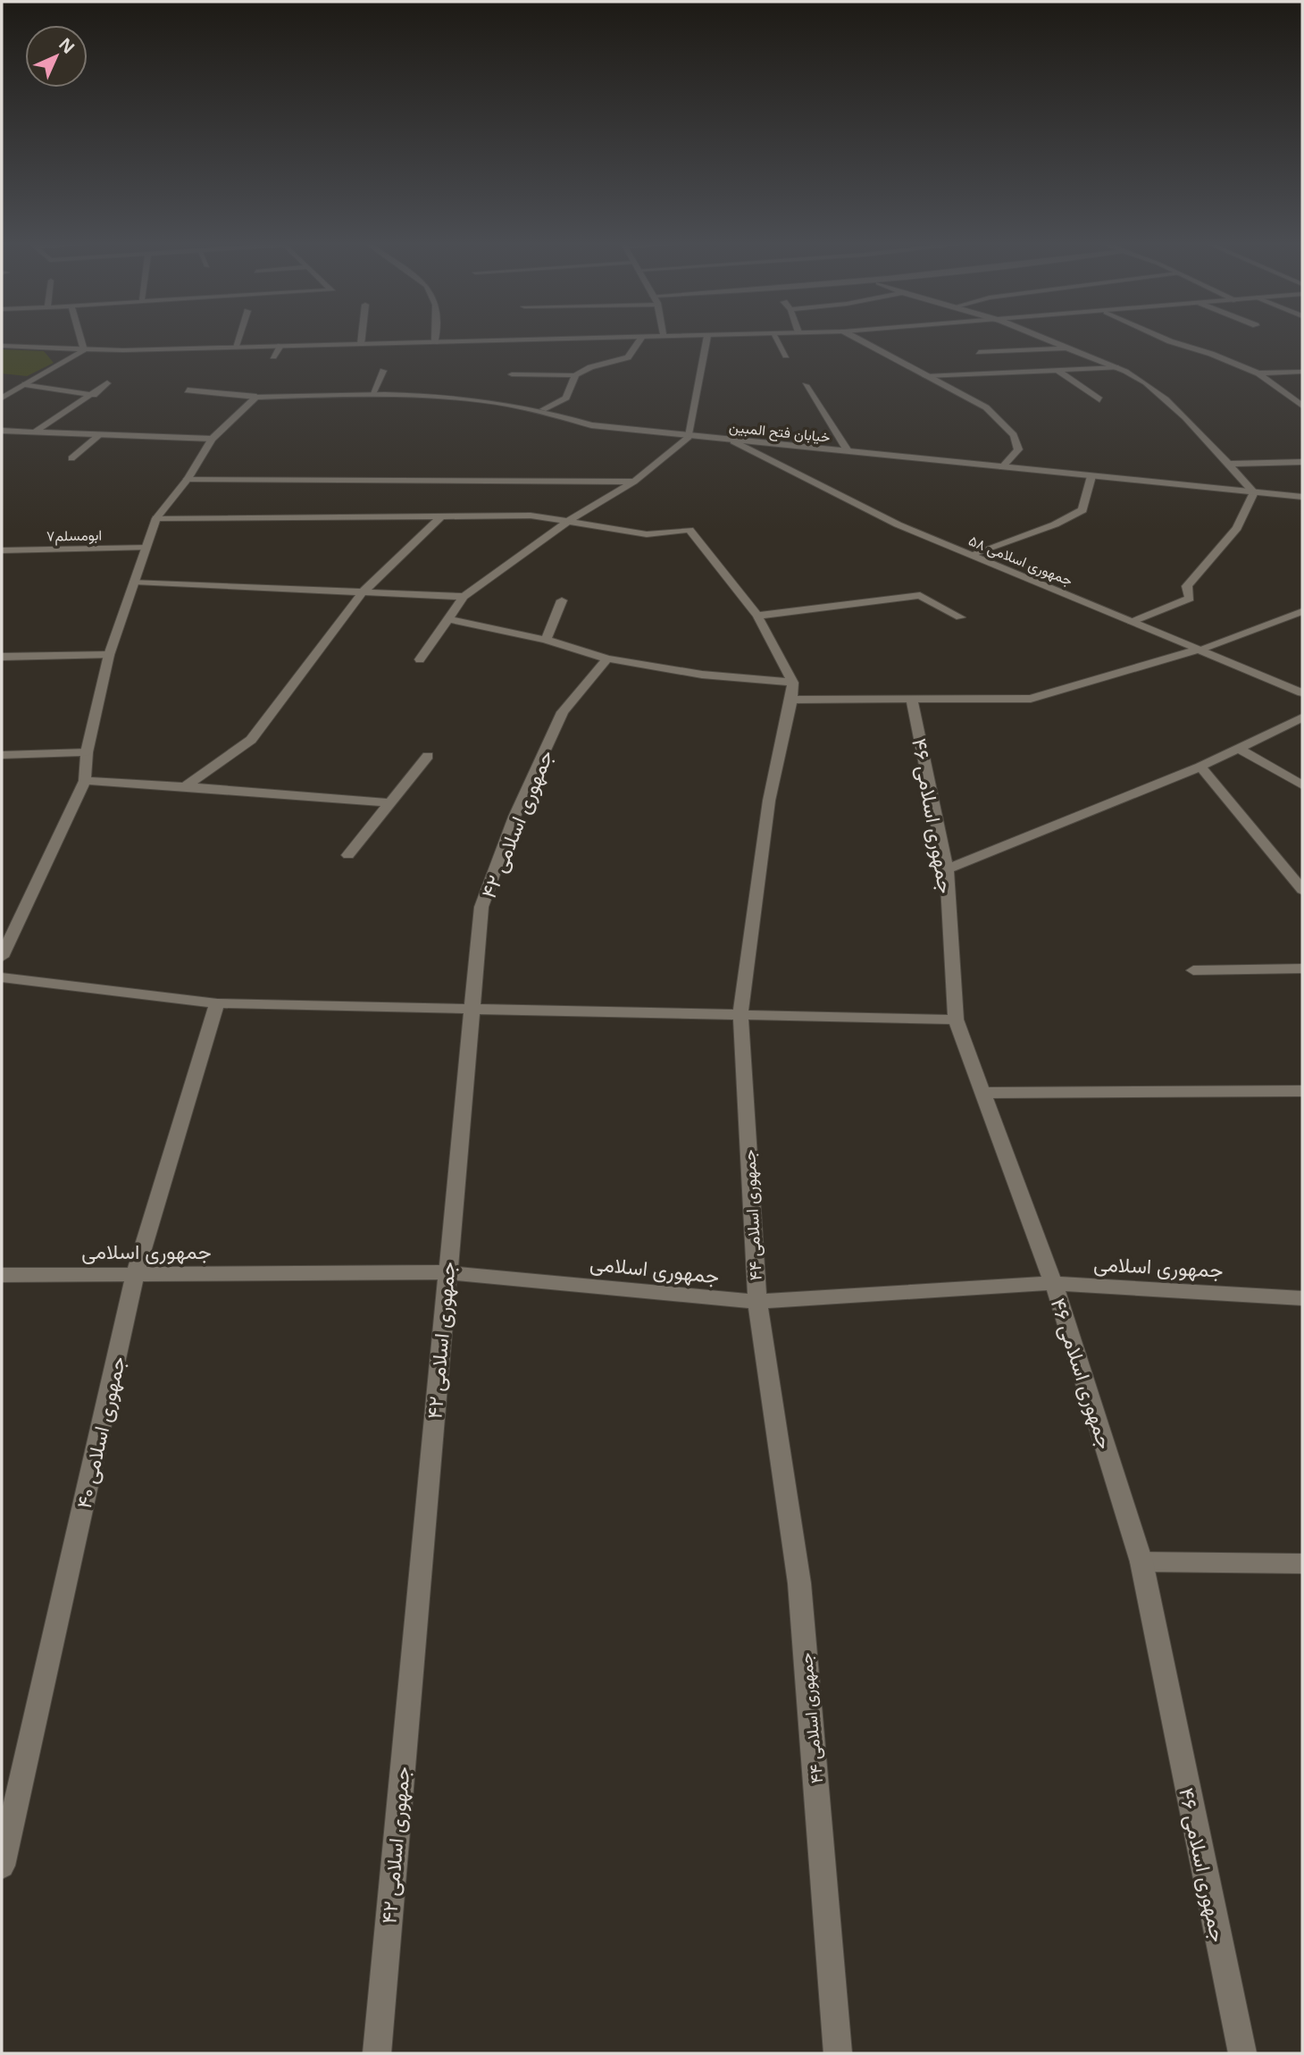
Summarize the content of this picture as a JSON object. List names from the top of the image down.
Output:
{
  "streets": {
    "street": [
      "خیابان فتح المبین",
      "ابومسلم۷",
      "جمهوری اسلامی ۵۸",
      "جمهوری اسلامی ۴۶",
      "جمهوری اسلامی ۴۲",
      "جمهوری اسلامی ۴۴",
      "جمهوری اسلامی",
      "جمهوری اسلامی ۴۰"
    ]
  },
  "crossings": [
    ["خیابان فتح المبین", "جمهوری اسلامی ۵۸"],
    ["جمهوری اسلامی ۴۶", "جمهوری اسلامی"],
    ["جمهوری اسلامی ۴۲", "جمهوری اسلامی"],
    ["جمهوری اسلامی ۴۴", "جمهوری اسلامی"],
    ["جمهوری اسلامی", "جمهوری اسلامی ۴۰"]
  ],
  "north": "top right"
}
